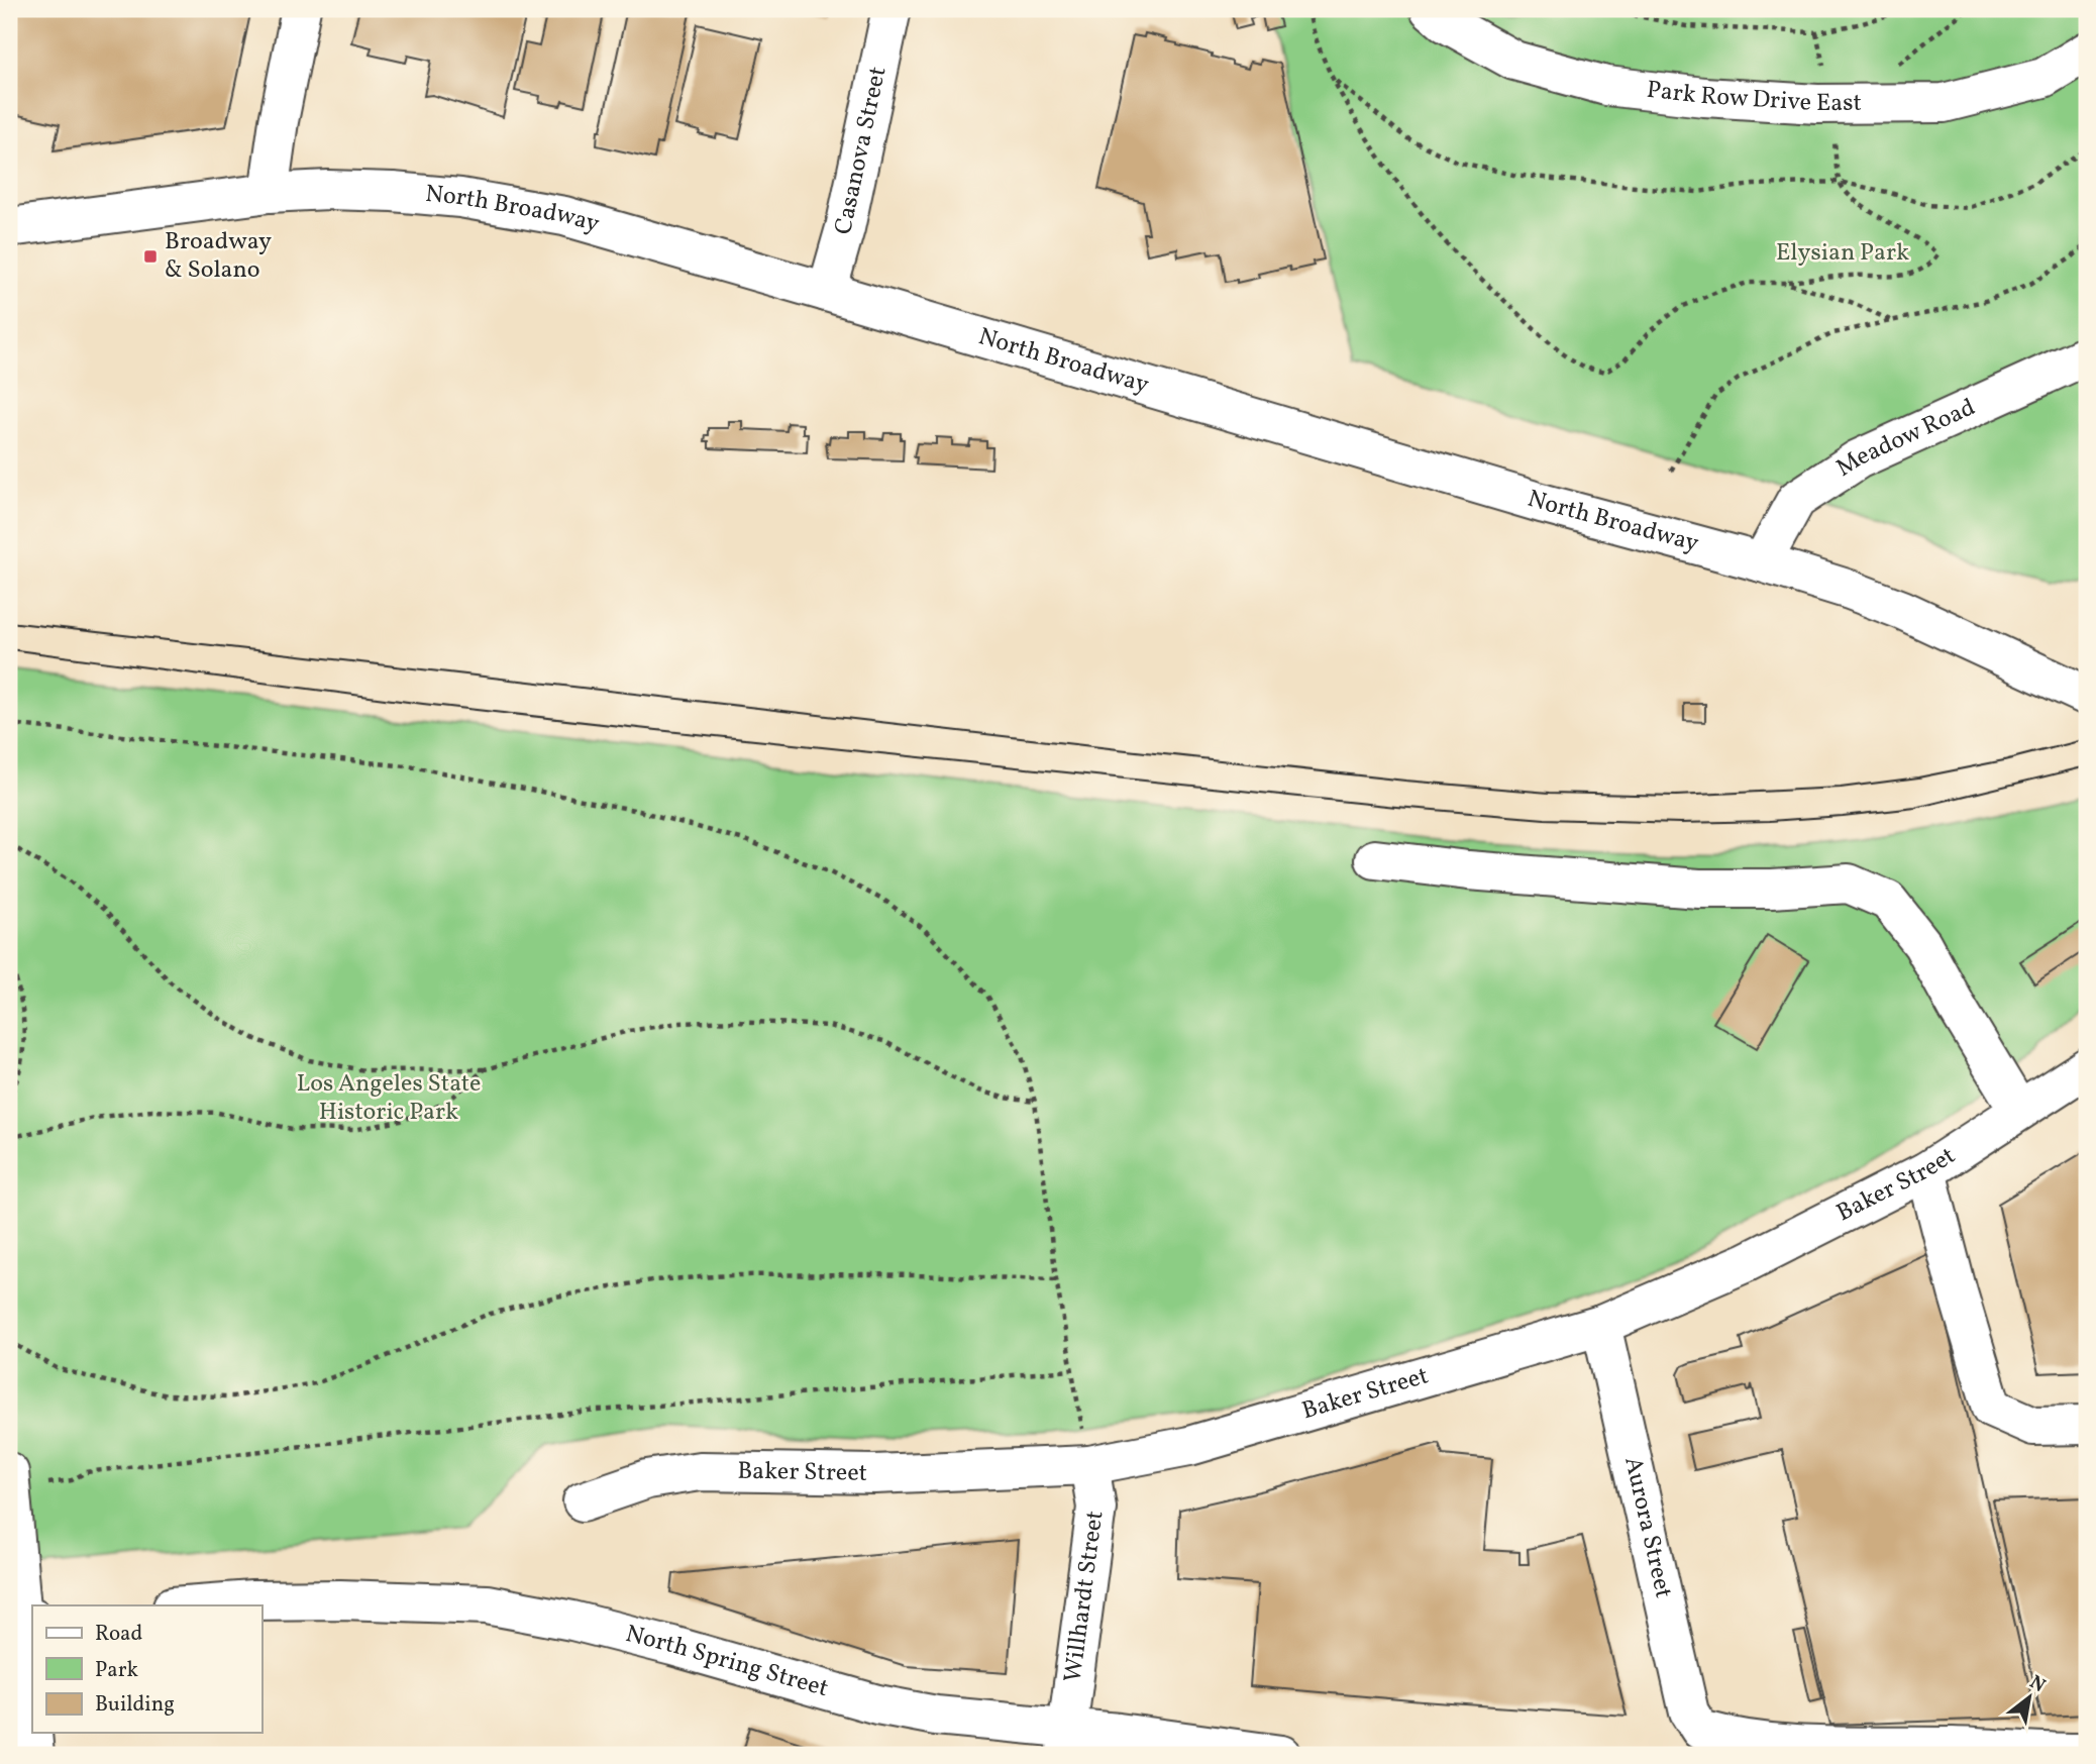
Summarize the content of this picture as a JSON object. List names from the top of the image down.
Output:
{
  "streets": {
    "street": [
      "Park Row Drive East",
      "Casanova Street",
      "North Broadway",
      "Meadow Road",
      "Baker Street",
      "Aurora Street",
      "Willhardt Street",
      "North Spring Street"
    ]
  },
  "crossings": [
    ["Casanova Street", "North Broadway"],
    ["North Broadway", "Meadow Road"],
    ["Baker Street", "Aurora Street"],
    ["Baker Street", "Willhardt Street"],
    ["Willhardt Street", "North Spring Street"]
  ],
  "parks": ["Elysian Park", "Los Angeles State Historic Park"],
  "places": {
    "transit": ["Broadway & Solano"]
  },
  "legend": ["Road", "Park", "Building"],
  "north": "top right"
}
